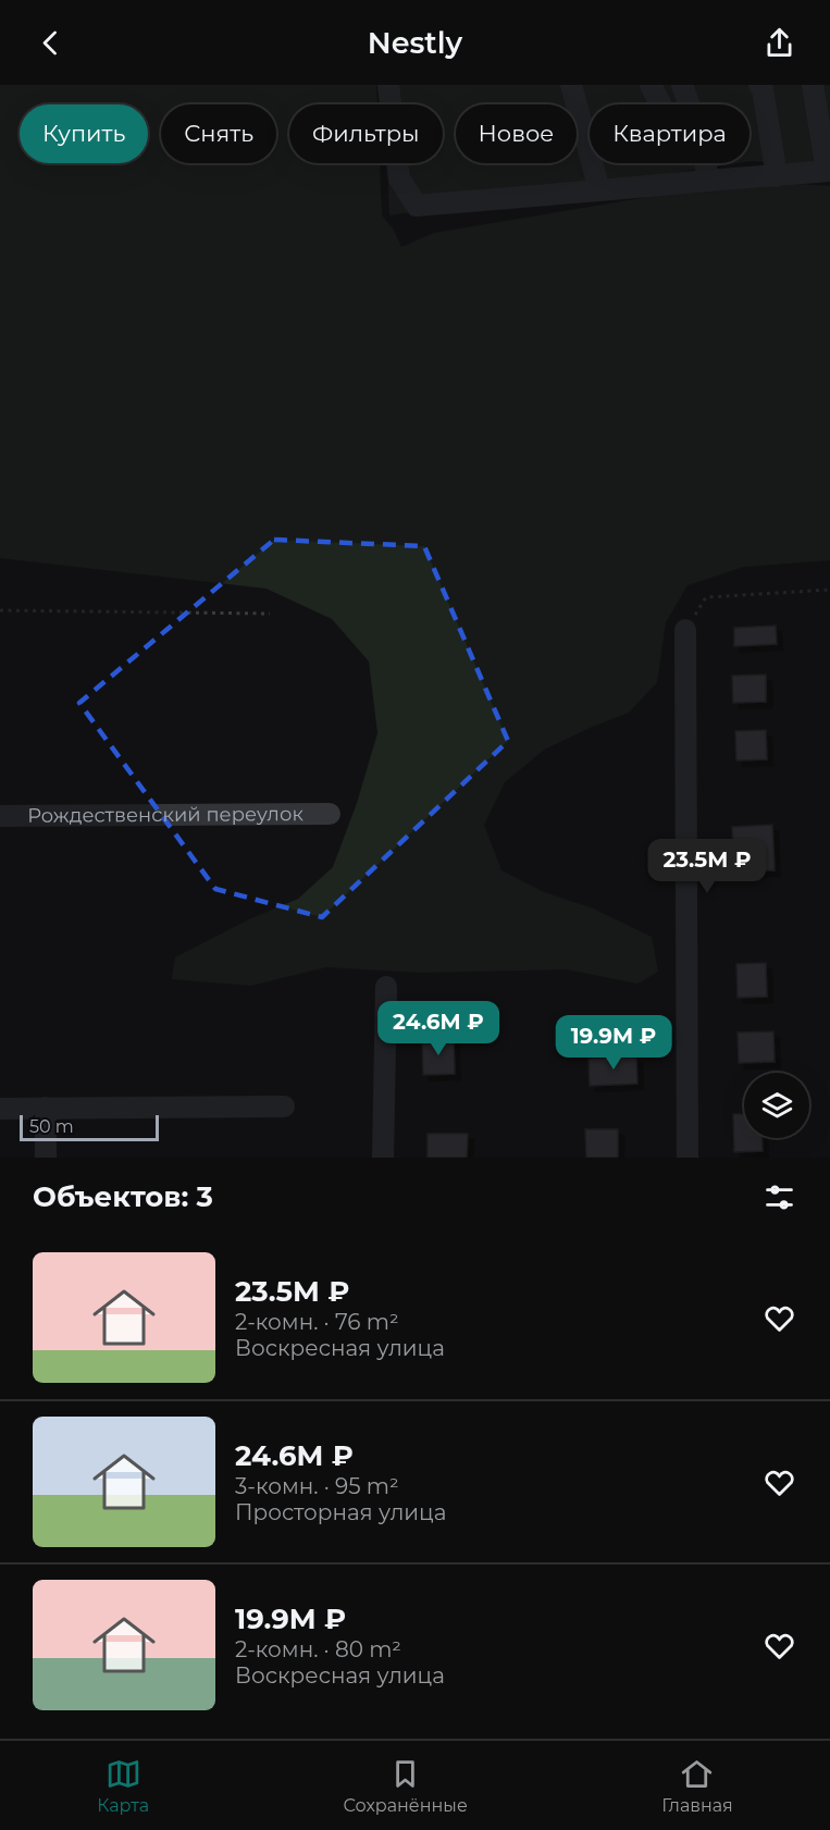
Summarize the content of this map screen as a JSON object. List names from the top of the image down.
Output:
{
  "streets": {
    "street": ["Рождественский переулок"]
  },
  "scale_bar": "50 m",
  "page": {
    "header": "Nestly",
    "chip": [
      "Купить",
      "Снять",
      "Фильтры",
      "Новое",
      "Квартира"
    ],
    "price": ["23.5M ₽", "24.6M ₽", "19.9M ₽"],
    "scale": "50 m",
    "heading": "Объектов: 3",
    "list": [
      {
        "name": "23.5M ₽",
        "note": "2-комн. · 76 m² · Воскресная улица"
      },
      {
        "name": "24.6M ₽",
        "note": "3-комн. · 95 m² · Просторная улица"
      },
      {
        "name": "19.9M ₽",
        "note": "2-комн. · 80 m² · Воскресная улица"
      }
    ],
    "tabs": ["Карта", "Сохранённые", "Главная"]
  }
}
